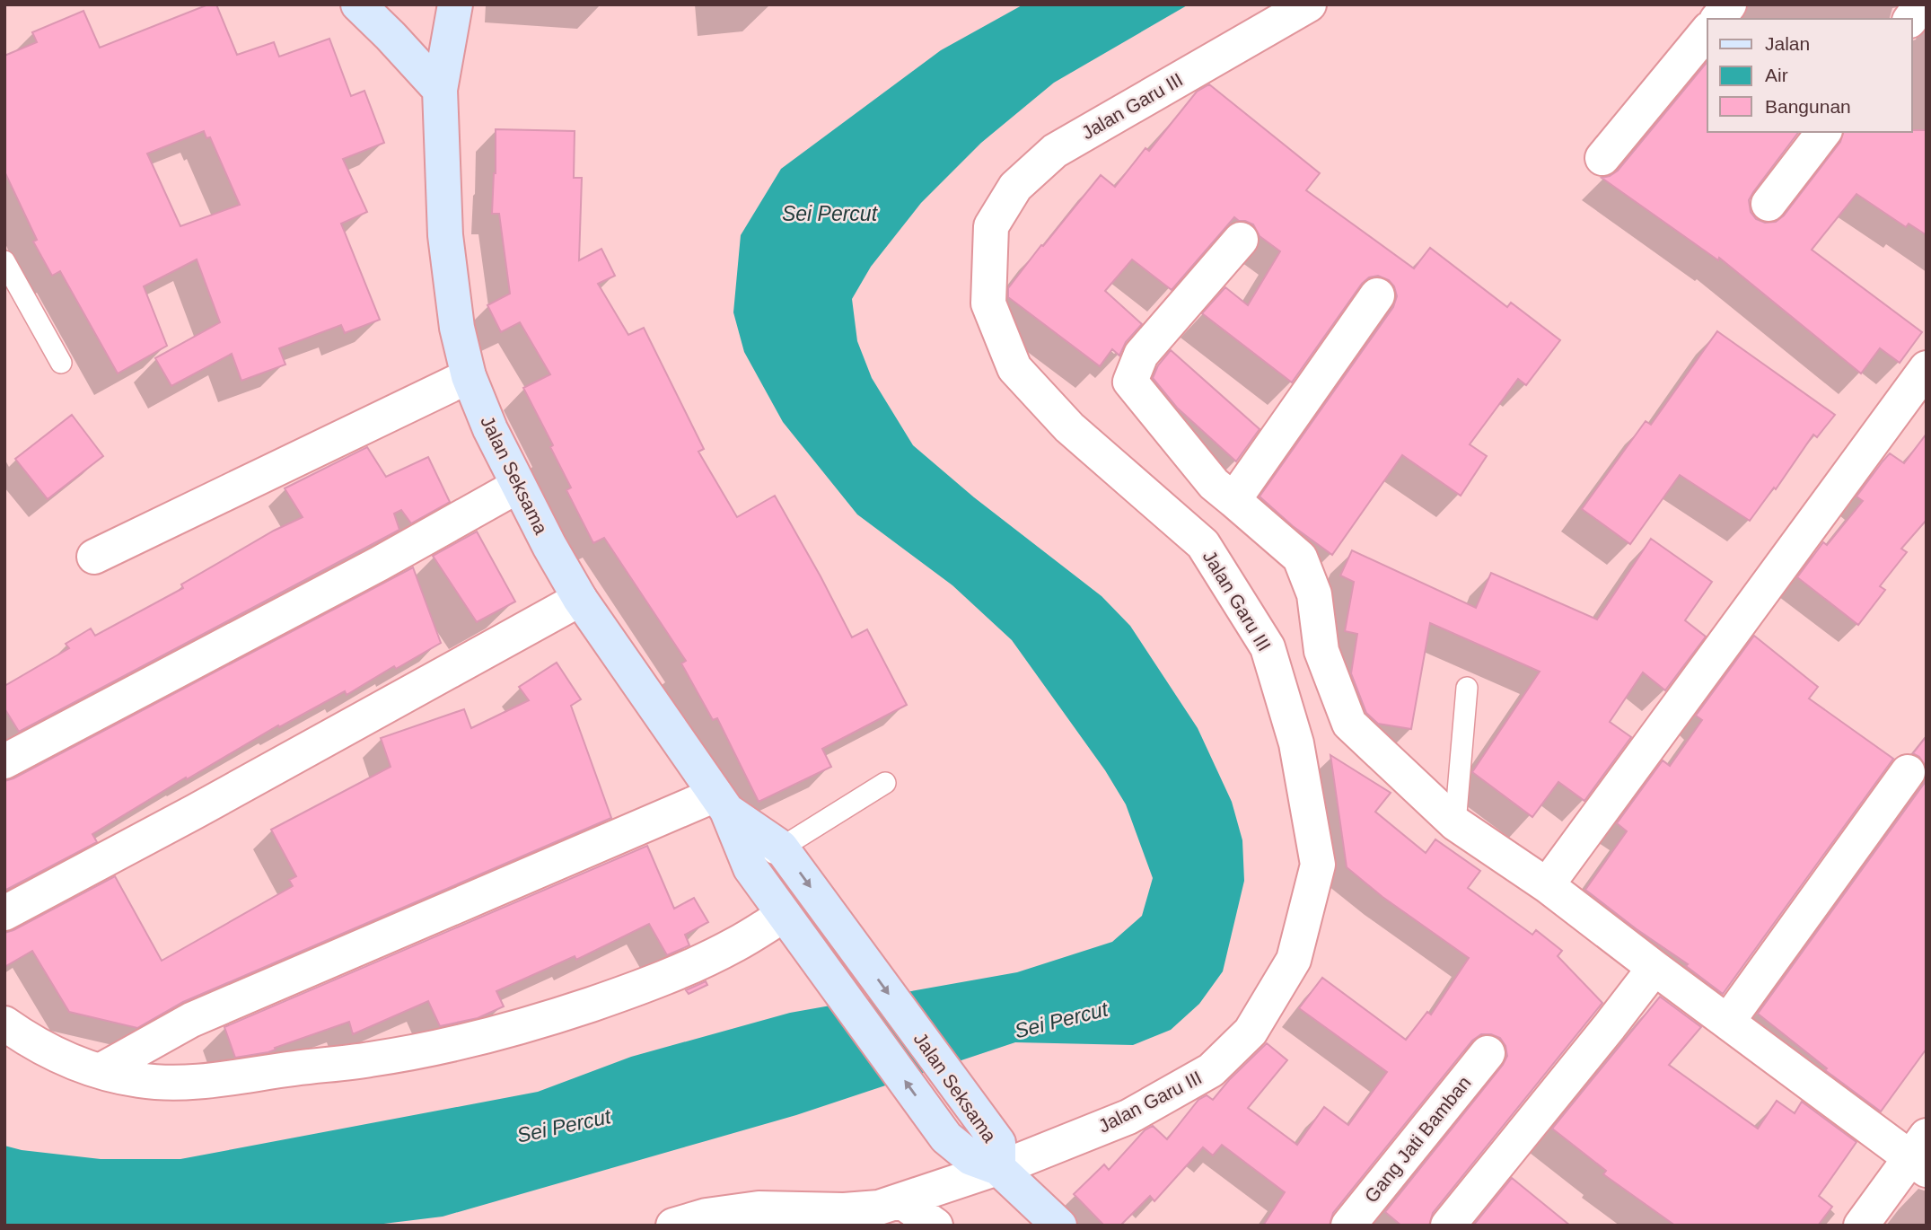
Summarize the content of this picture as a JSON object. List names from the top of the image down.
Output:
{
  "streets": {
    "main road": ["Jalan Seksama"],
    "street": ["Jalan Garu III", "Gang Jati Bamban"]
  },
  "crossings": [
    ["Jalan Garu III", "Jalan Seksama"]
  ],
  "water": ["Sei Percut"],
  "legend": ["Jalan", "Air", "Bangunan"]
}
